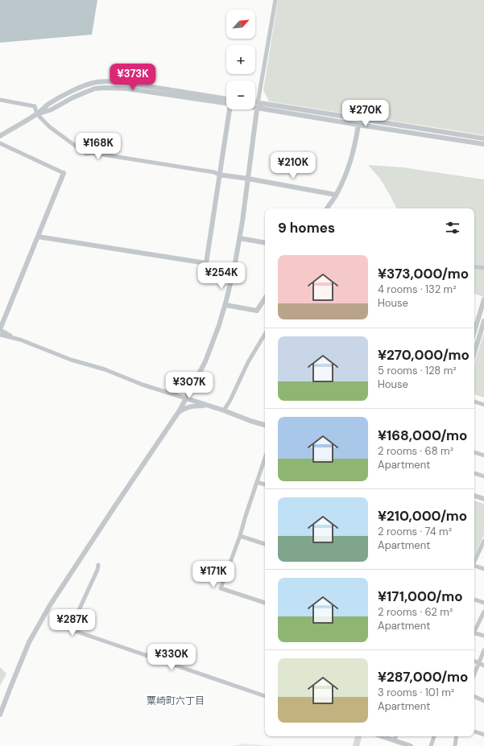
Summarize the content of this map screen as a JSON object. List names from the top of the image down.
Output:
{
  "districts": ["粟崎町六丁目"],
  "north": "top right",
  "page": {
    "map_buttons": ["+", "−"],
    "price": [
      "¥373K",
      "¥270K",
      "¥168K",
      "¥210K",
      "¥254K",
      "¥307K",
      "¥171K",
      "¥287K",
      "¥330K"
    ],
    "heading": "9 homes",
    "list": [
      {
        "name": "¥373,000/mo",
        "note": "4 rooms · 132 m² · House"
      },
      {
        "name": "¥270,000/mo",
        "note": "5 rooms · 128 m² · House"
      },
      {
        "name": "¥168,000/mo",
        "note": "2 rooms · 68 m² · Apartment"
      },
      {
        "name": "¥210,000/mo",
        "note": "2 rooms · 74 m² · Apartment"
      },
      {
        "name": "¥171,000/mo",
        "note": "2 rooms · 62 m² · Apartment"
      },
      {
        "name": "¥287,000/mo",
        "note": "3 rooms · 101 m² · Apartment"
      }
    ]
  }
}
